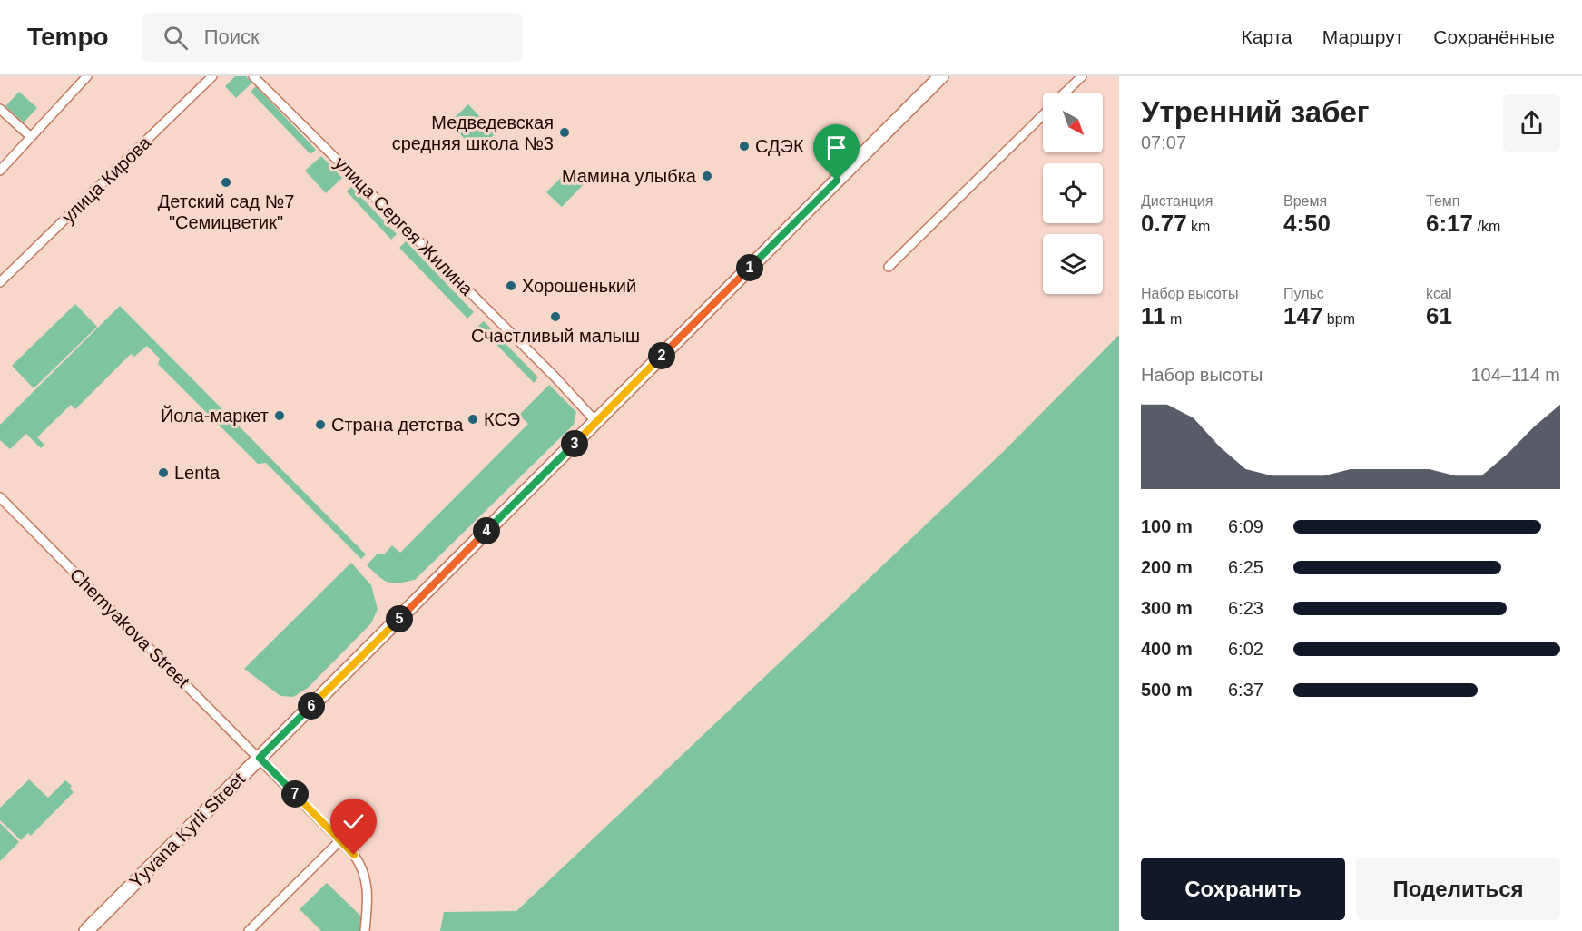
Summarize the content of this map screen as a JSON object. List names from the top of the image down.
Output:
{
  "streets": {
    "main road": ["Yyvana Kyrli Street"],
    "street": ["улица Кирова", "улица Сергея Жилина", "Chernyakova Street"]
  },
  "crossings": [
    ["улица Сергея Жилина", "Yyvana Kyrli Street"],
    ["Chernyakova Street", "Yyvana Kyrli Street"]
  ],
  "places": [
    "Медведевская средняя школа №3",
    "СДЭК",
    "Мамина улыбка",
    "Детский сад №7 \"Семицветик\"",
    "Хорошенький",
    "Счастливый малыш",
    "Йола-маркет",
    "КСЭ",
    "Страна детства",
    "Lenta"
  ],
  "north": "bottom right",
  "page": {
    "header": "Tempo",
    "search": "Поиск",
    "nav": ["Карта", "Маршрут", "Сохранённые"],
    "heading": ["Утренний забег", "07:07"],
    "stats": [
      ["Дистанция", "0.77 km"],
      ["Время", "4:50"],
      ["Темп", "6:17 /km"],
      ["Набор высоты", "11 m"],
      ["Пульс", "147 bpm"],
      ["kcal", "61"]
    ],
    "pins": [
      "1",
      "2",
      "3",
      "4",
      "5",
      "6",
      "7"
    ],
    "chart": ["Набор высоты", "104–114 m"],
    "list": [
      {
        "name": "100 m",
        "note": "6:09"
      },
      {
        "name": "200 m",
        "note": "6:25"
      },
      {
        "name": "300 m",
        "note": "6:23"
      },
      {
        "name": "400 m",
        "note": "6:02"
      },
      {
        "name": "500 m",
        "note": "6:37"
      }
    ],
    "buttons": ["Сохранить", "Поделиться"]
  }
}
